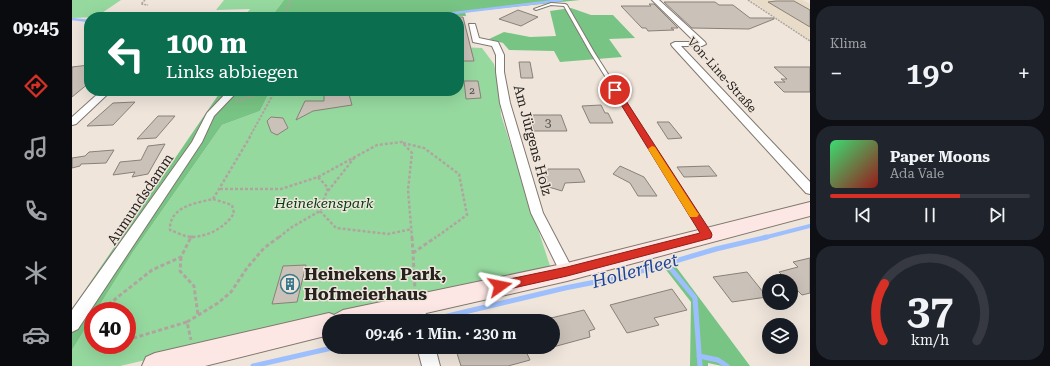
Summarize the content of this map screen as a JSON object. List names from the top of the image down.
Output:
{
  "streets": {
    "street": ["Von-Line-Straße", "Am Jürgens Holz", "Aumundsdamm"]
  },
  "water": ["Hollerfleet"],
  "parks": ["Heinekenspark"],
  "places": {
    "building": ["Heinekens Park, Hofmeierhaus"]
  },
  "house_numbers": ["2", "3"],
  "page": {
    "tabs": "09:45",
    "tile": "Klima",
    "turn": ["100 m", "Links abbiegen"],
    "heat": ["−", "19°", "+"],
    "song": ["Paper Moons", "Ada Vale"],
    "limit": "40",
    "trip": "09:46 · 1 Min. · 230 m",
    "gauge": ["37", "km/h"]
  }
}
